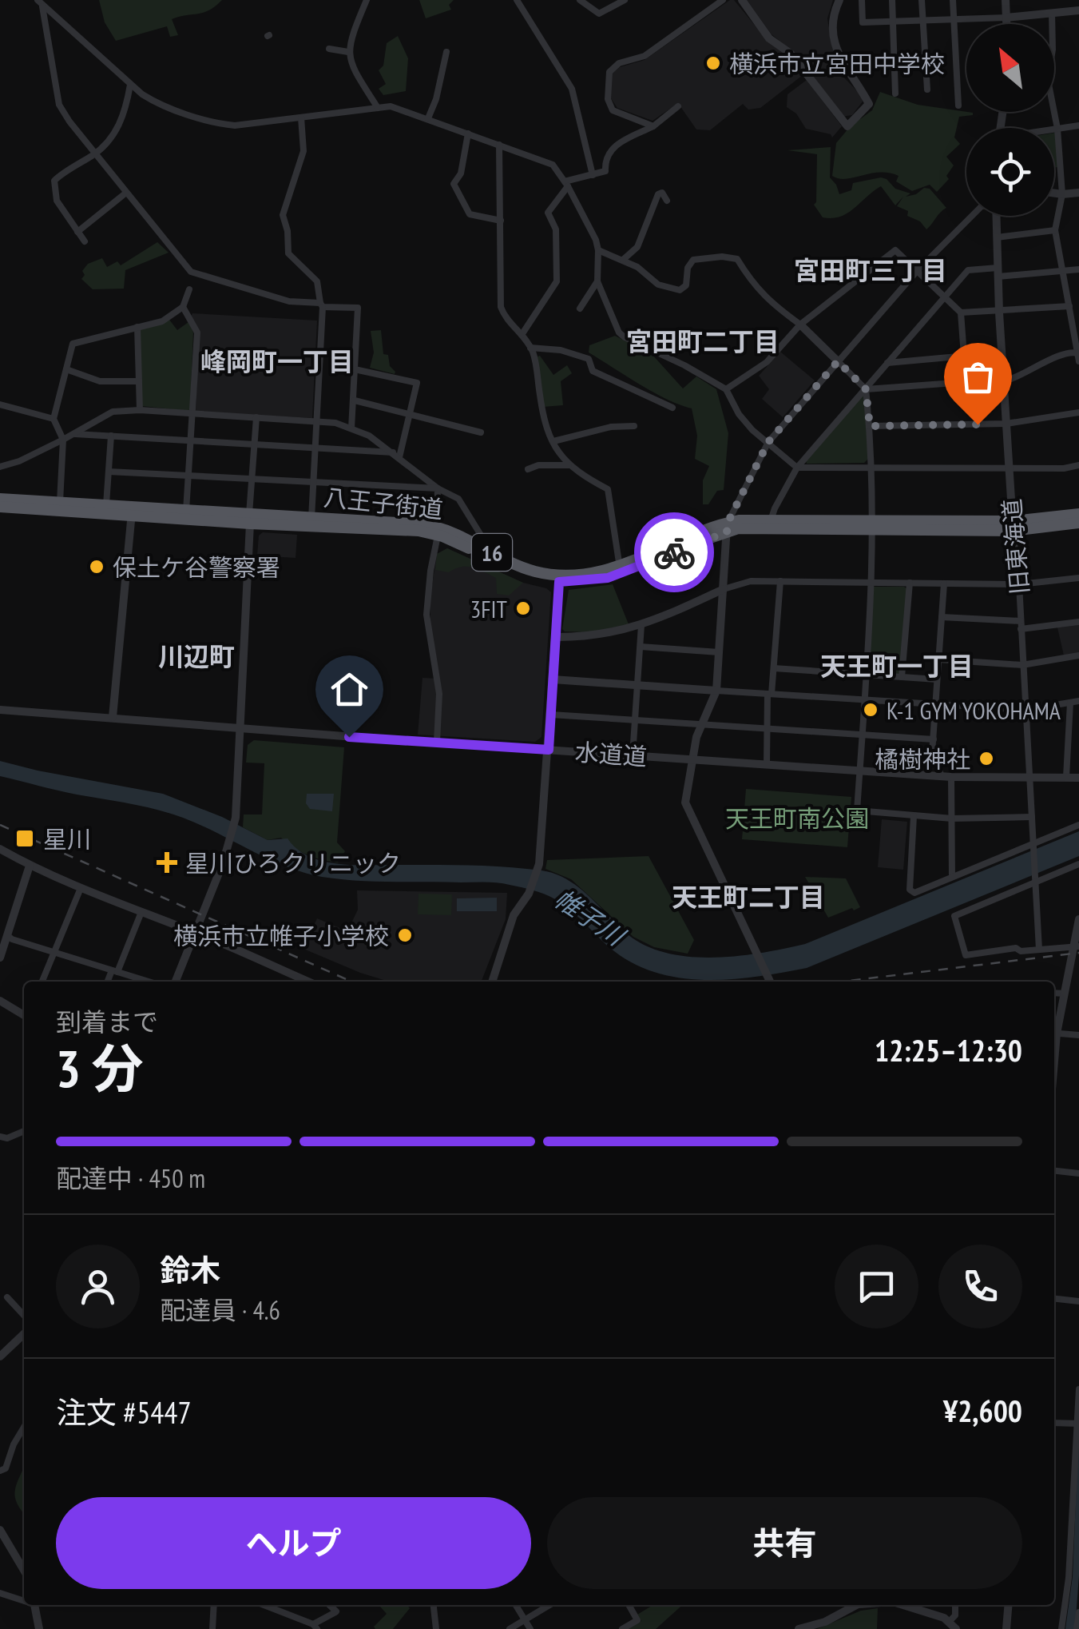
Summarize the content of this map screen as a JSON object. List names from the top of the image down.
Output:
{
  "streets": {
    "highway": ["八王子街道", "16"],
    "street": ["旧東海道", "水道道"]
  },
  "crossings": [
    ["八王子街道", "旧東海道"],
    ["旧東海道", "水道道"]
  ],
  "districts": [
    "宮田町三丁目",
    "宮田町二丁目",
    "峰岡町一丁目",
    "川辺町",
    "天王町一丁目",
    "天王町二丁目"
  ],
  "water": ["帷子川"],
  "parks": ["天王町南公園"],
  "places": {
    "other": [
      "横浜市立宮田中学校",
      "保土ケ谷警察署",
      "3FIT",
      "K-1 GYM YOKOHAMA",
      "橘樹神社",
      "横浜市立帷子小学校"
    ],
    "transit": ["星川"],
    "health": ["星川ひろクリニック"]
  },
  "north": "top left",
  "page": {
    "heading": ["3 分", "到着まで", "12:25–12:30"],
    "panel": [
      "鈴木",
      "配達員 · 4.6",
      "注文 #5447",
      "¥2,600"
    ],
    "bar": "配達中 · 450 m",
    "buttons": ["ヘルプ", "共有"]
  }
}
